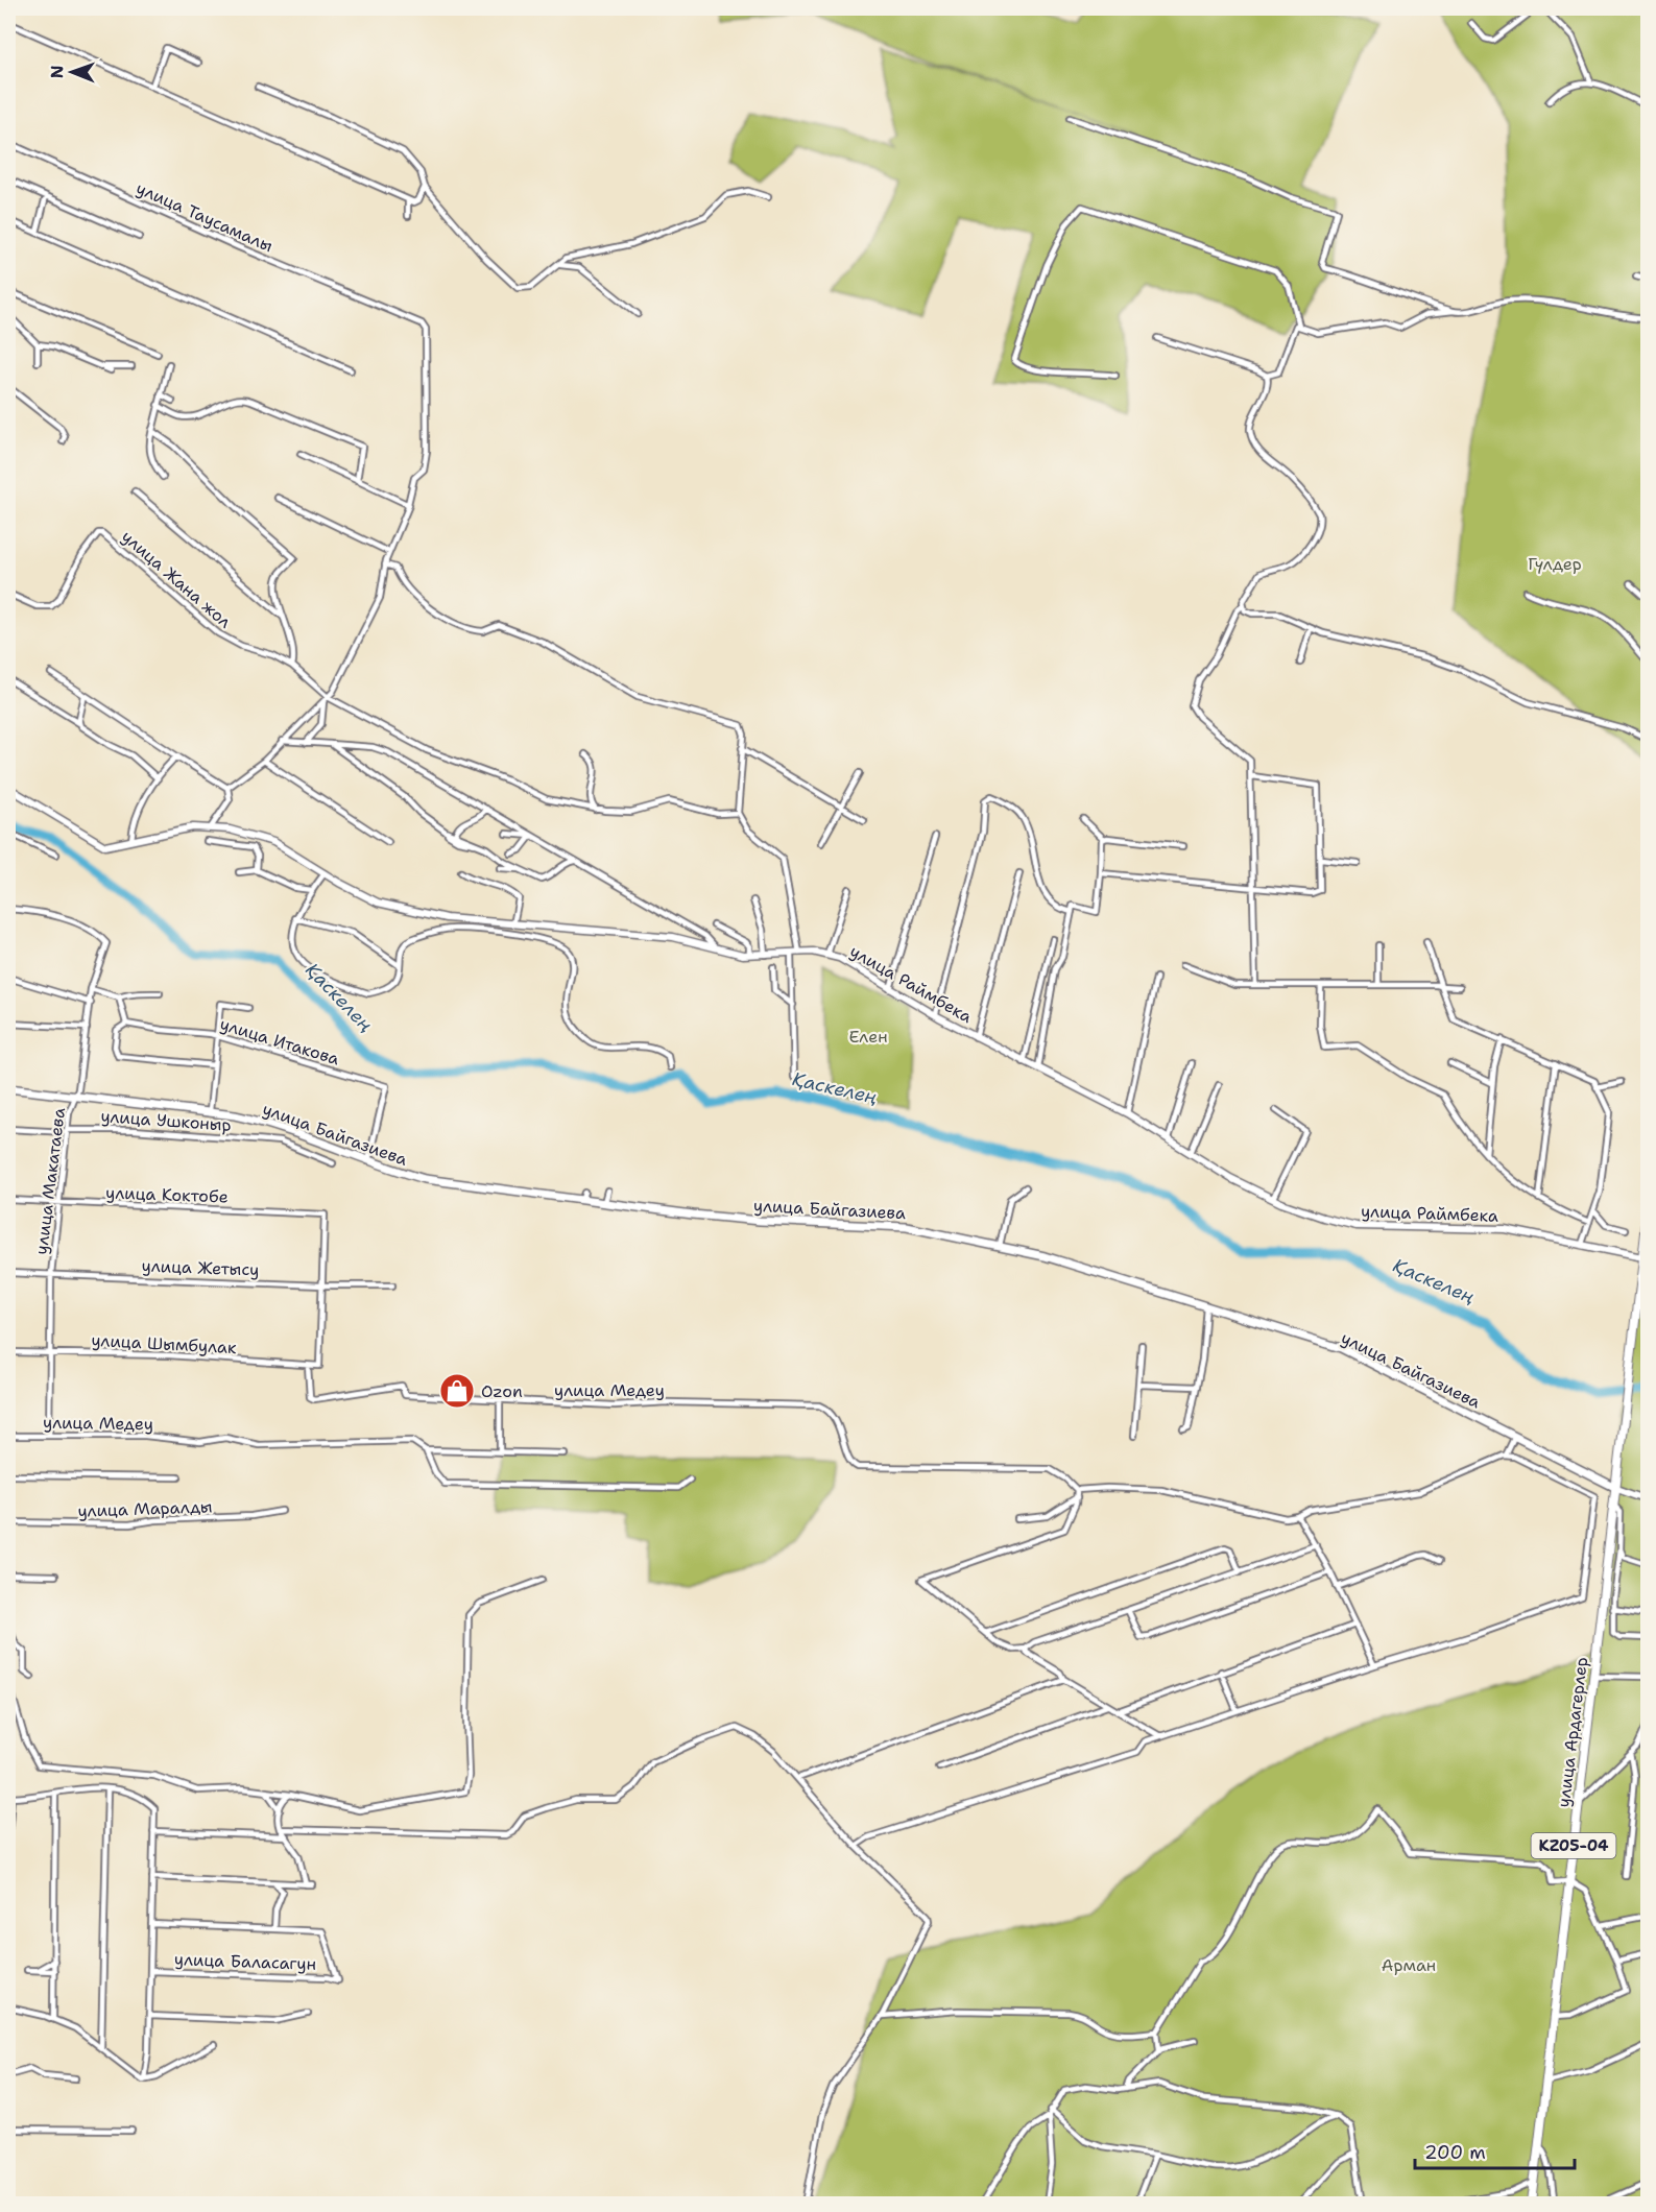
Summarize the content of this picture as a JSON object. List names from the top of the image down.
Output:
{
  "streets": {
    "main road": ["улица Байгазиева", "улица Ардагерлер", "KZ05-04"],
    "street": [
      "улица Таусамалы",
      "улица Жана жол",
      "улица Раймбека",
      "улица Итакова",
      "улица Ушконыр",
      "улица Макатаева",
      "улица Коктобе",
      "улица Жетысу",
      "улица Шымбулак",
      "улица Медеу",
      "улица Маралды",
      "улица Баласагун"
    ]
  },
  "crossings": [
    ["улица Раймбека", "KZ05-04"],
    ["улица Итакова", "улица Байгазиева"],
    ["улица Ушконыр", "улица Макатаева"],
    ["улица Байгазиева", "улица Макатаева"],
    ["улица Байгазиева", "улица Ардагерлер"],
    ["улица Байгазиева", "KZ05-04"],
    ["улица Макатаева", "улица Коктобе"],
    ["улица Макатаева", "улица Жетысу"],
    ["улица Макатаева", "улица Шымбулак"],
    ["улица Макатаева", "улица Медеу"],
    ["улица Коктобе", "улица Жетысу"],
    ["улица Коктобе", "улица Шымбулак"],
    ["улица Жетысу", "улица Шымбулак"],
    ["улица Шымбулак", "улица Медеу"],
    ["улица Ардагерлер", "KZ05-04"]
  ],
  "water": ["Қаскелең"],
  "parks": ["Гүлдер", "Елен", "Арман"],
  "places": {
    "shop": ["Ozon"]
  },
  "scale_bar": "200 m",
  "north": "left"
}
